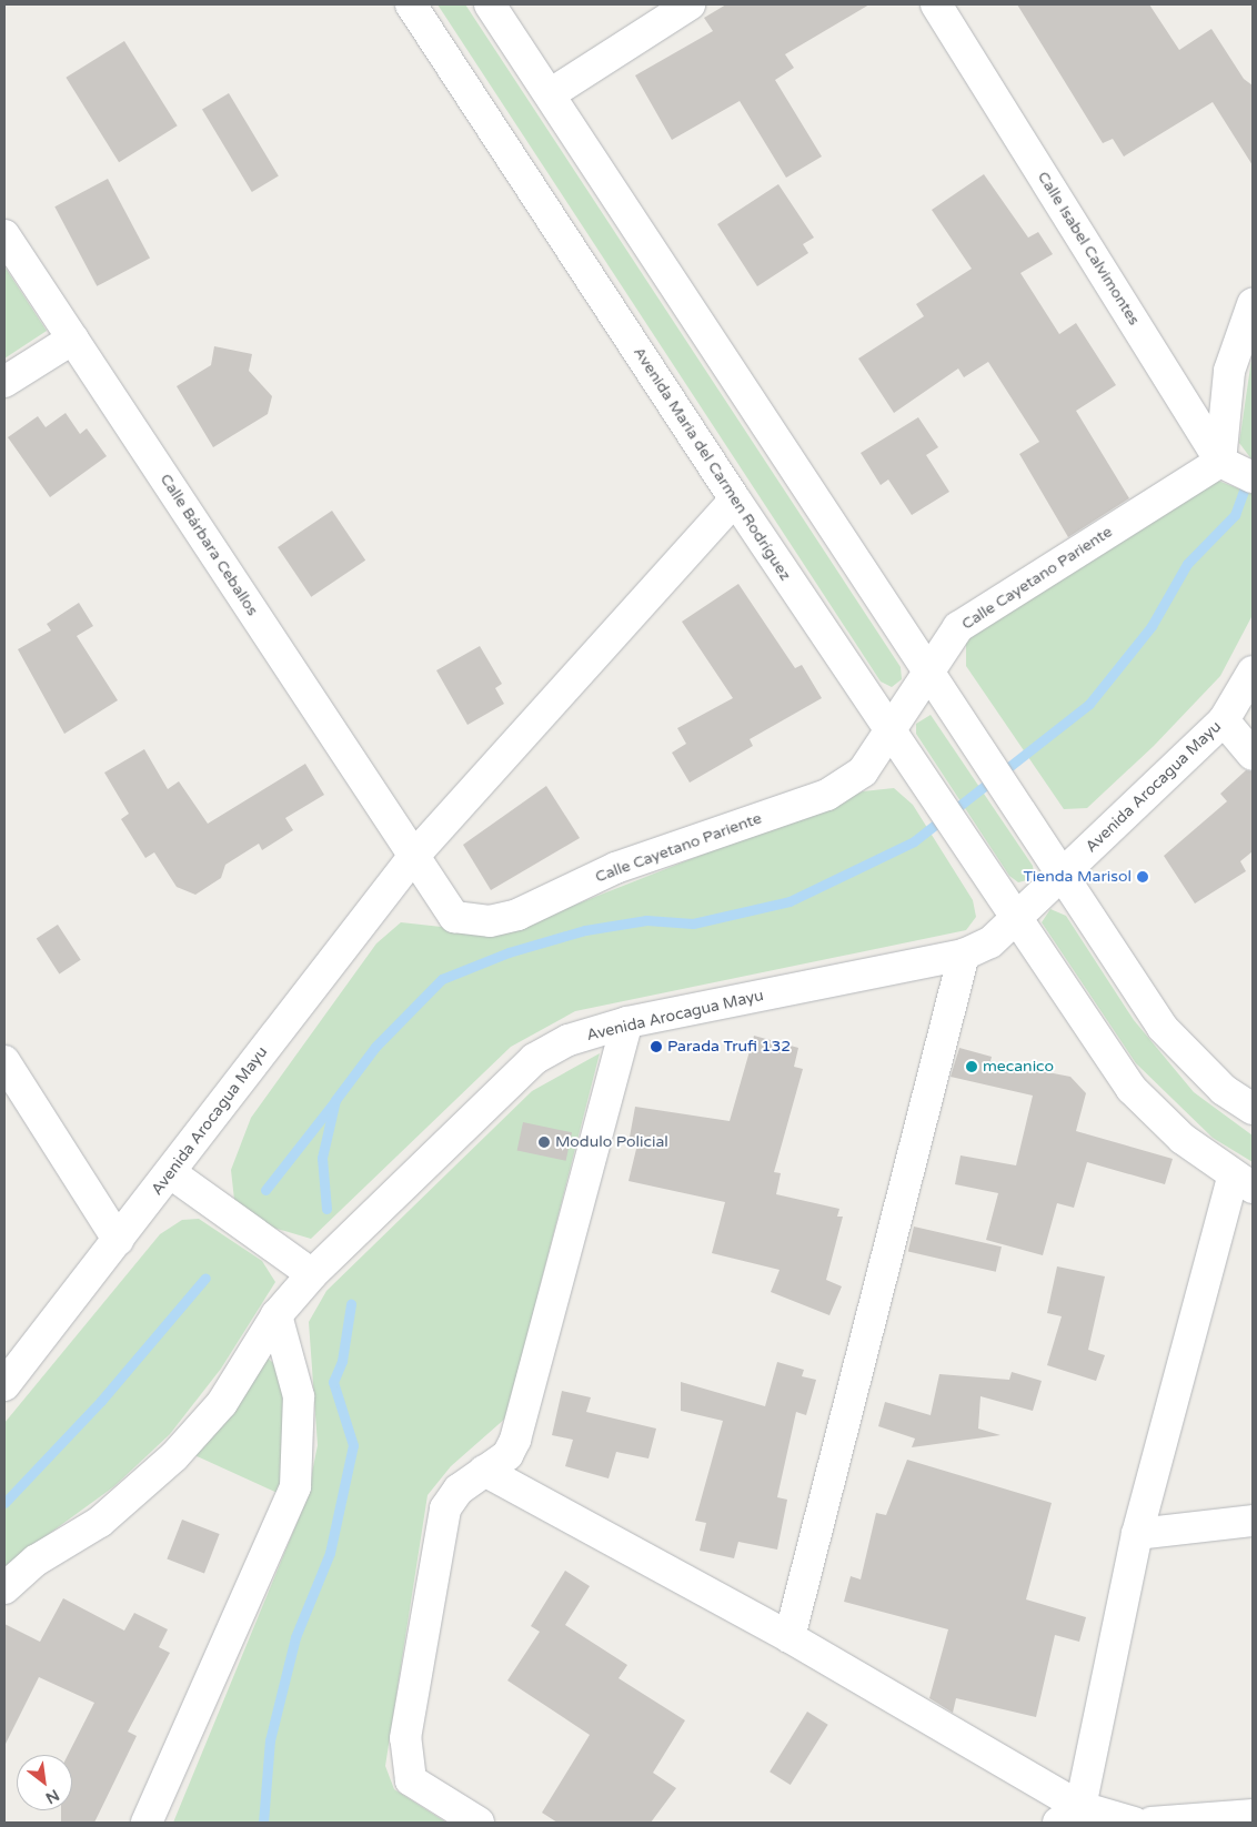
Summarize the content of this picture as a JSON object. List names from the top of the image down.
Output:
{
  "streets": {
    "street": [
      "Calle Isabel Calvimontes",
      "Avenida Maria del Carmen Rodríguez",
      "Calle Bárbara Ceballos",
      "Calle Cayetano Pariente",
      "Avenida Arocagua Mayu"
    ]
  },
  "crossings": [
    ["Calle Isabel Calvimontes", "Calle Cayetano Pariente"],
    ["Avenida Maria del Carmen Rodríguez", "Calle Cayetano Pariente"],
    ["Avenida Maria del Carmen Rodríguez", "Avenida Arocagua Mayu"],
    ["Calle Bárbara Ceballos", "Calle Cayetano Pariente"],
    ["Calle Bárbara Ceballos", "Avenida Arocagua Mayu"],
    ["Calle Cayetano Pariente", "Avenida Arocagua Mayu"]
  ],
  "places": [
    "Tienda Marisol",
    "Parada Trufi 132",
    "mecanico",
    "Modulo Policial"
  ],
  "north": "bottom right"
}
